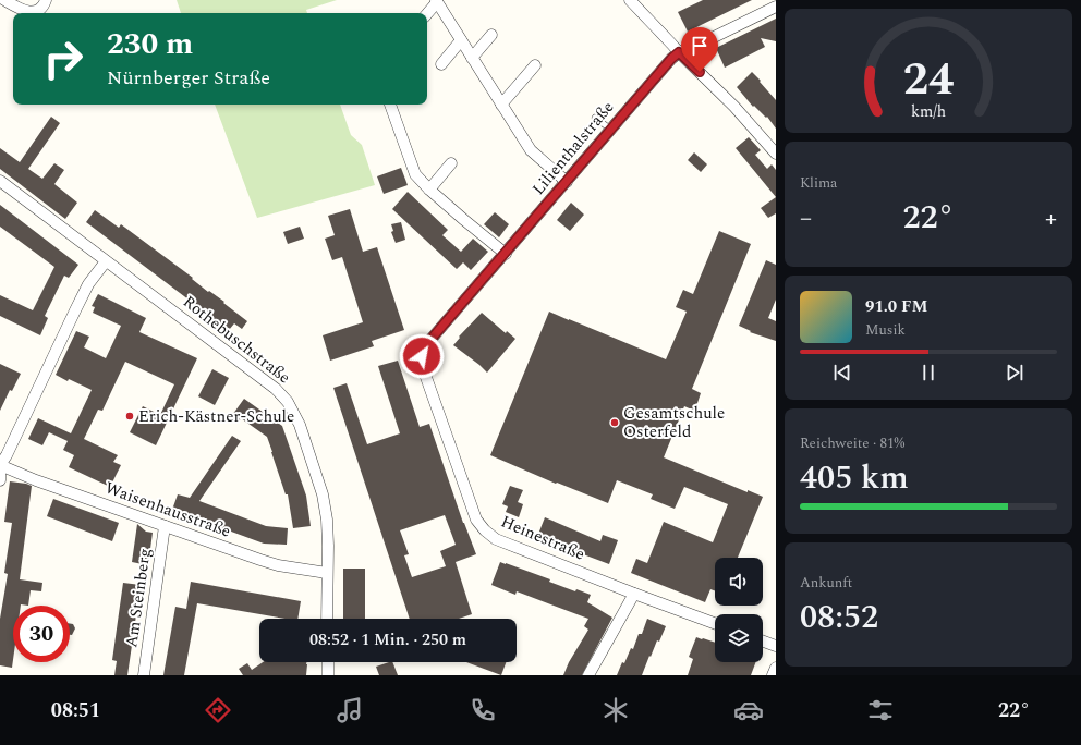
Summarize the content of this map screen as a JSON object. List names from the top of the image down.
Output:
{
  "streets": {
    "street": [
      "Lilienthalstraße",
      "Rothebuschstraße",
      "Waisenhausstraße",
      "Heinestraße",
      "Am Steinberg"
    ]
  },
  "crossings": [
    ["Lilienthalstraße", "Heinestraße"],
    ["Rothebuschstraße", "Waisenhausstraße"],
    ["Waisenhausstraße", "Am Steinberg"]
  ],
  "places": ["Erich-Kästner-Schule", "Gesamtschule Osterfeld"],
  "page": {
    "turn": ["230 m", "Nürnberger Straße"],
    "tile": [
      "Klima",
      ["Reichweite · 81%", "405 km"],
      ["Ankunft", "08:52"]
    ],
    "heat": ["−", "22°", "+"],
    "song": ["91.0 FM", "Musik"],
    "limit": "30",
    "trip": "08:52 · 1 Min. · 250 m",
    "tabs": ["08:51", "22°"],
    "gauge": ["24", "km/h"]
  }
}
